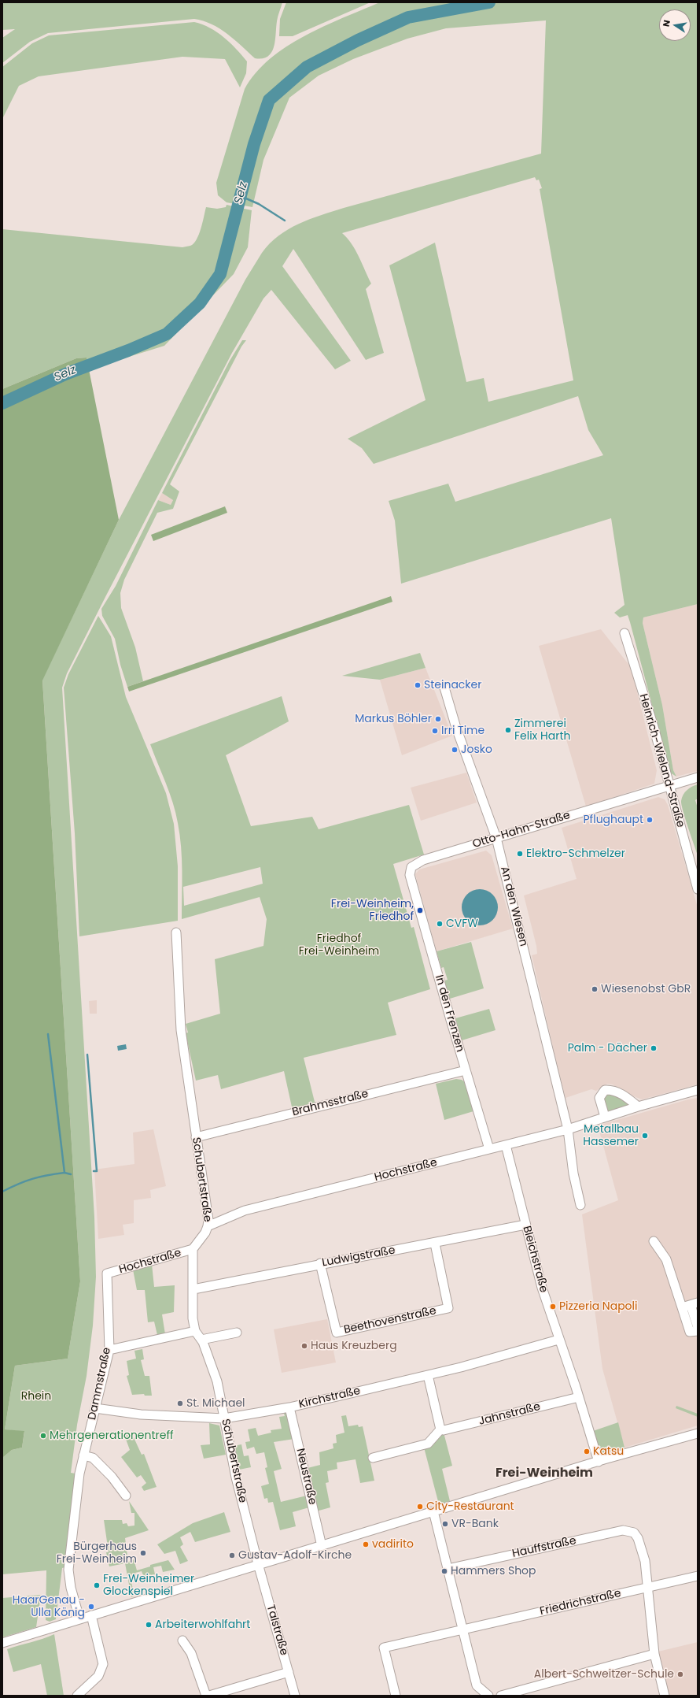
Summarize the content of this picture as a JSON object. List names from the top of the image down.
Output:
{
  "streets": {
    "street": [
      "Heinrich-Wieland-Straße",
      "Otto-Hahn-Straße",
      "An den Wiesen",
      "In den Frenzen",
      "Brahmsstraße",
      "Hochstraße",
      "Schubertstraße",
      "Ludwigstraße",
      "Bleichstraße",
      "Beethovenstraße",
      "Dammstraße",
      "Kirchstraße",
      "Jahnstraße",
      "Neustraße",
      "Hauffstraße",
      "Friedrichstraße",
      "Talstraße"
    ]
  },
  "crossings": [
    ["Heinrich-Wieland-Straße", "Otto-Hahn-Straße"],
    ["Otto-Hahn-Straße", "An den Wiesen"],
    ["Otto-Hahn-Straße", "In den Frenzen"],
    ["An den Wiesen", "Hochstraße"],
    ["In den Frenzen", "Brahmsstraße"],
    ["In den Frenzen", "Hochstraße"],
    ["Brahmsstraße", "Schubertstraße"],
    ["Hochstraße", "Schubertstraße"],
    ["Hochstraße", "Bleichstraße"],
    ["Hochstraße", "Dammstraße"],
    ["Schubertstraße", "Ludwigstraße"],
    ["Schubertstraße", "Kirchstraße"],
    ["Schubertstraße", "Talstraße"],
    ["Ludwigstraße", "Bleichstraße"],
    ["Ludwigstraße", "Beethovenstraße"],
    ["Bleichstraße", "Kirchstraße"],
    ["Bleichstraße", "Jahnstraße"],
    ["Dammstraße", "Kirchstraße"],
    ["Kirchstraße", "Neustraße"],
    ["Hauffstraße", "Friedrichstraße"]
  ],
  "districts": ["Frei-Weinheim"],
  "water": ["Selz"],
  "parks": ["Friedhof Frei-Weinheim", "Rhein"],
  "places": [
    "Steinacker",
    "Markus Böhler",
    "Zimmerei Felix Harth",
    "Irri Time",
    "Josko",
    "Pflughaupt",
    "Elektro-Schmelzer",
    "Frei-Weinheim, Friedhof",
    "CVFW",
    "Wiesenobst GbR",
    "Palm - Dächer",
    "Metallbau Hassemer",
    "Pizzeria Napoli",
    "Haus Kreuzberg",
    "St. Michael",
    "Mehrgenerationentreff",
    "Katsu",
    "City-Restaurant",
    "VR-Bank",
    "vadirito",
    "Bürgerhaus Frei-Weinheim",
    "Gustav-Adolf-Kirche",
    "Hammers Shop",
    "Frei-Weinheimer Glockenspiel",
    "HaarGenau - Ulla König",
    "Arbeiterwohlfahrt",
    "Albert-Schweitzer-Schule"
  ],
  "north": "left"
}
